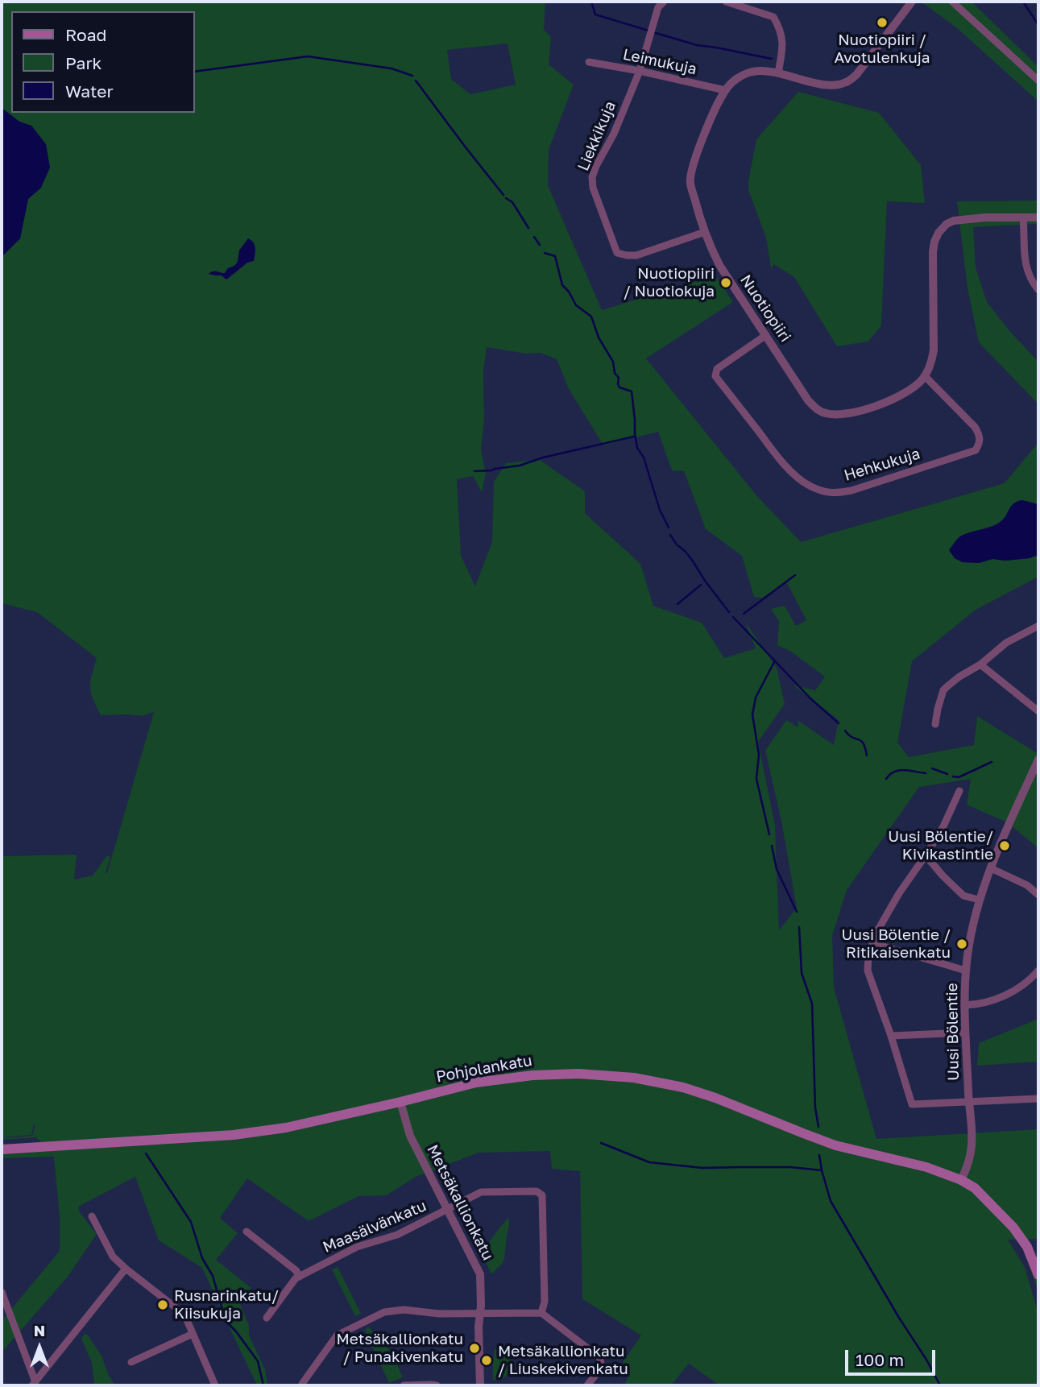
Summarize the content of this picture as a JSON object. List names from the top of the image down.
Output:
{
  "streets": {
    "main road": ["Pohjolankatu"],
    "street": [
      "Leimukuja",
      "Liekkikuja",
      "Nuotiopiiri",
      "Hehkukuja",
      "Uusi Bölentie",
      "Metsäkallionkatu",
      "Maasälvänkatu"
    ]
  },
  "crossings": [
    ["Leimukuja", "Liekkikuja"],
    ["Leimukuja", "Nuotiopiiri"],
    ["Liekkikuja", "Nuotiopiiri"],
    ["Nuotiopiiri", "Hehkukuja"],
    ["Uusi Bölentie", "Pohjolankatu"],
    ["Pohjolankatu", "Metsäkallionkatu"],
    ["Metsäkallionkatu", "Maasälvänkatu"]
  ],
  "places": [
    "Nuotiopiiri / Avotulenkuja",
    "Nuotiopiiri / Nuotiokuja",
    "Uusi Bölentie/ Kivikastintie",
    "Uusi Bölentie / Ritikaisenkatu",
    "Rusnarinkatu/ Kiisukuja",
    "Metsäkallionkatu / Punakivenkatu",
    "Metsäkallionkatu / Liuskekivenkatu"
  ],
  "legend": ["Road", "Park", "Water"],
  "scale_bar": "100 m",
  "north": "top"
}
